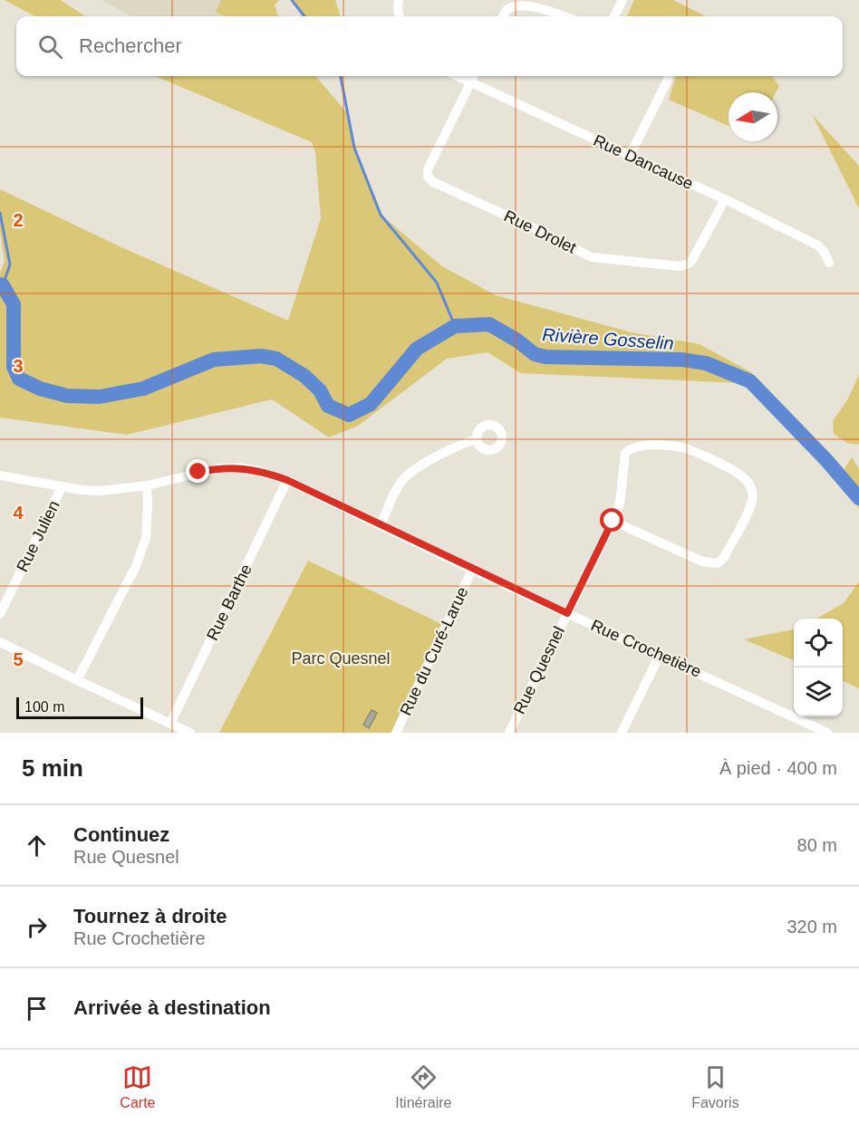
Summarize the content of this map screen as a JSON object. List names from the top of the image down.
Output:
{
  "streets": {
    "street": [
      "Rue Dancause",
      "Rue Drolet",
      "Rue Julien",
      "Rue Barthe",
      "Rue Crochetière",
      "Rue du Curé-Larue",
      "Rue Quesnel"
    ]
  },
  "crossings": [
    ["Rue Dancause", "Rue Drolet"],
    ["Rue Julien", "Rue Crochetière"],
    ["Rue Barthe", "Rue Crochetière"],
    ["Rue Crochetière", "Rue du Curé-Larue"],
    ["Rue Crochetière", "Rue Quesnel"]
  ],
  "water": ["Rivière Gosselin"],
  "parks": ["Parc Quesnel"],
  "scale_bar": "100 m",
  "north": "left",
  "page": {
    "search": "Rechercher",
    "scale": "100 m",
    "heading": ["5 min", "À pied · 400 m"],
    "list": [
      ["Continuez", "Rue Quesnel", "80 m"],
      ["Tournez à droite", "Rue Crochetière", "320 m"],
      "Arrivée à destination"
    ],
    "nav": ["Carte", "Itinéraire", "Favoris"]
  },
  "grid": {
    "rows": [
      "2",
      "3",
      "4",
      "5"
    ]
  }
}
